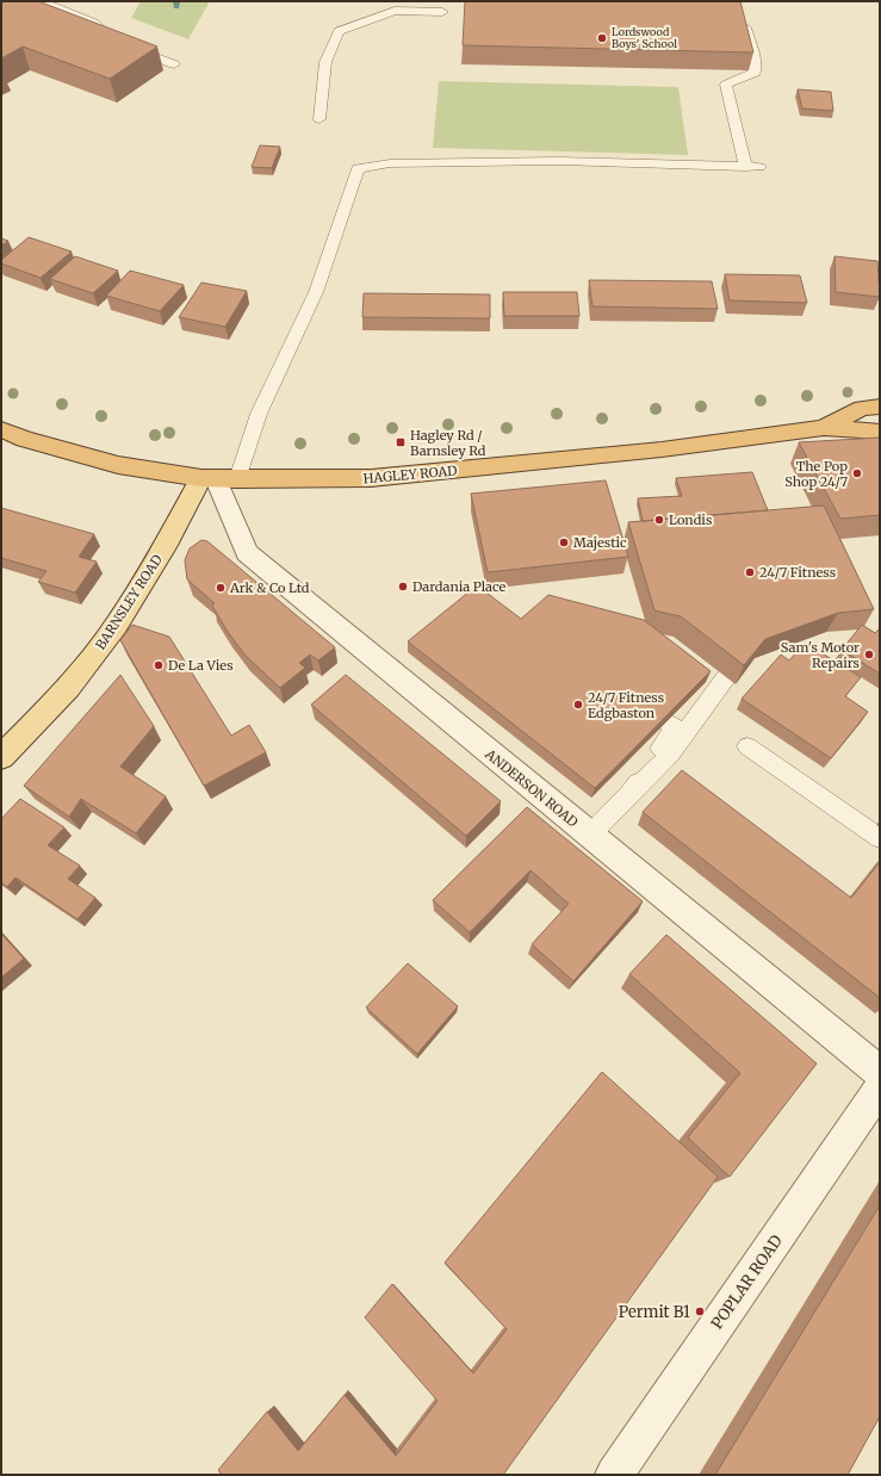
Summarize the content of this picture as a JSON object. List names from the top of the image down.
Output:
{
  "streets": {
    "highway": ["HAGLEY ROAD"],
    "main road": ["BARNSLEY ROAD"],
    "street": ["ANDERSON ROAD", "POPLAR ROAD"]
  },
  "crossings": [
    ["HAGLEY ROAD", "BARNSLEY ROAD"],
    ["HAGLEY ROAD", "ANDERSON ROAD"],
    ["BARNSLEY ROAD", "ANDERSON ROAD"]
  ],
  "places": {
    "other": [
      "Lordswood Boys' School",
      "The Pop Shop 24/7",
      "Londis",
      "Majestic",
      "24/7 Fitness",
      "Dardania Place",
      "Ark & Co Ltd",
      "Sam's Motor Repairs",
      "De La Vies",
      "24/7 Fitness Edgbaston",
      "Permit B1"
    ],
    "transit": ["Hagley Rd / Barnsley Rd"]
  }
}
